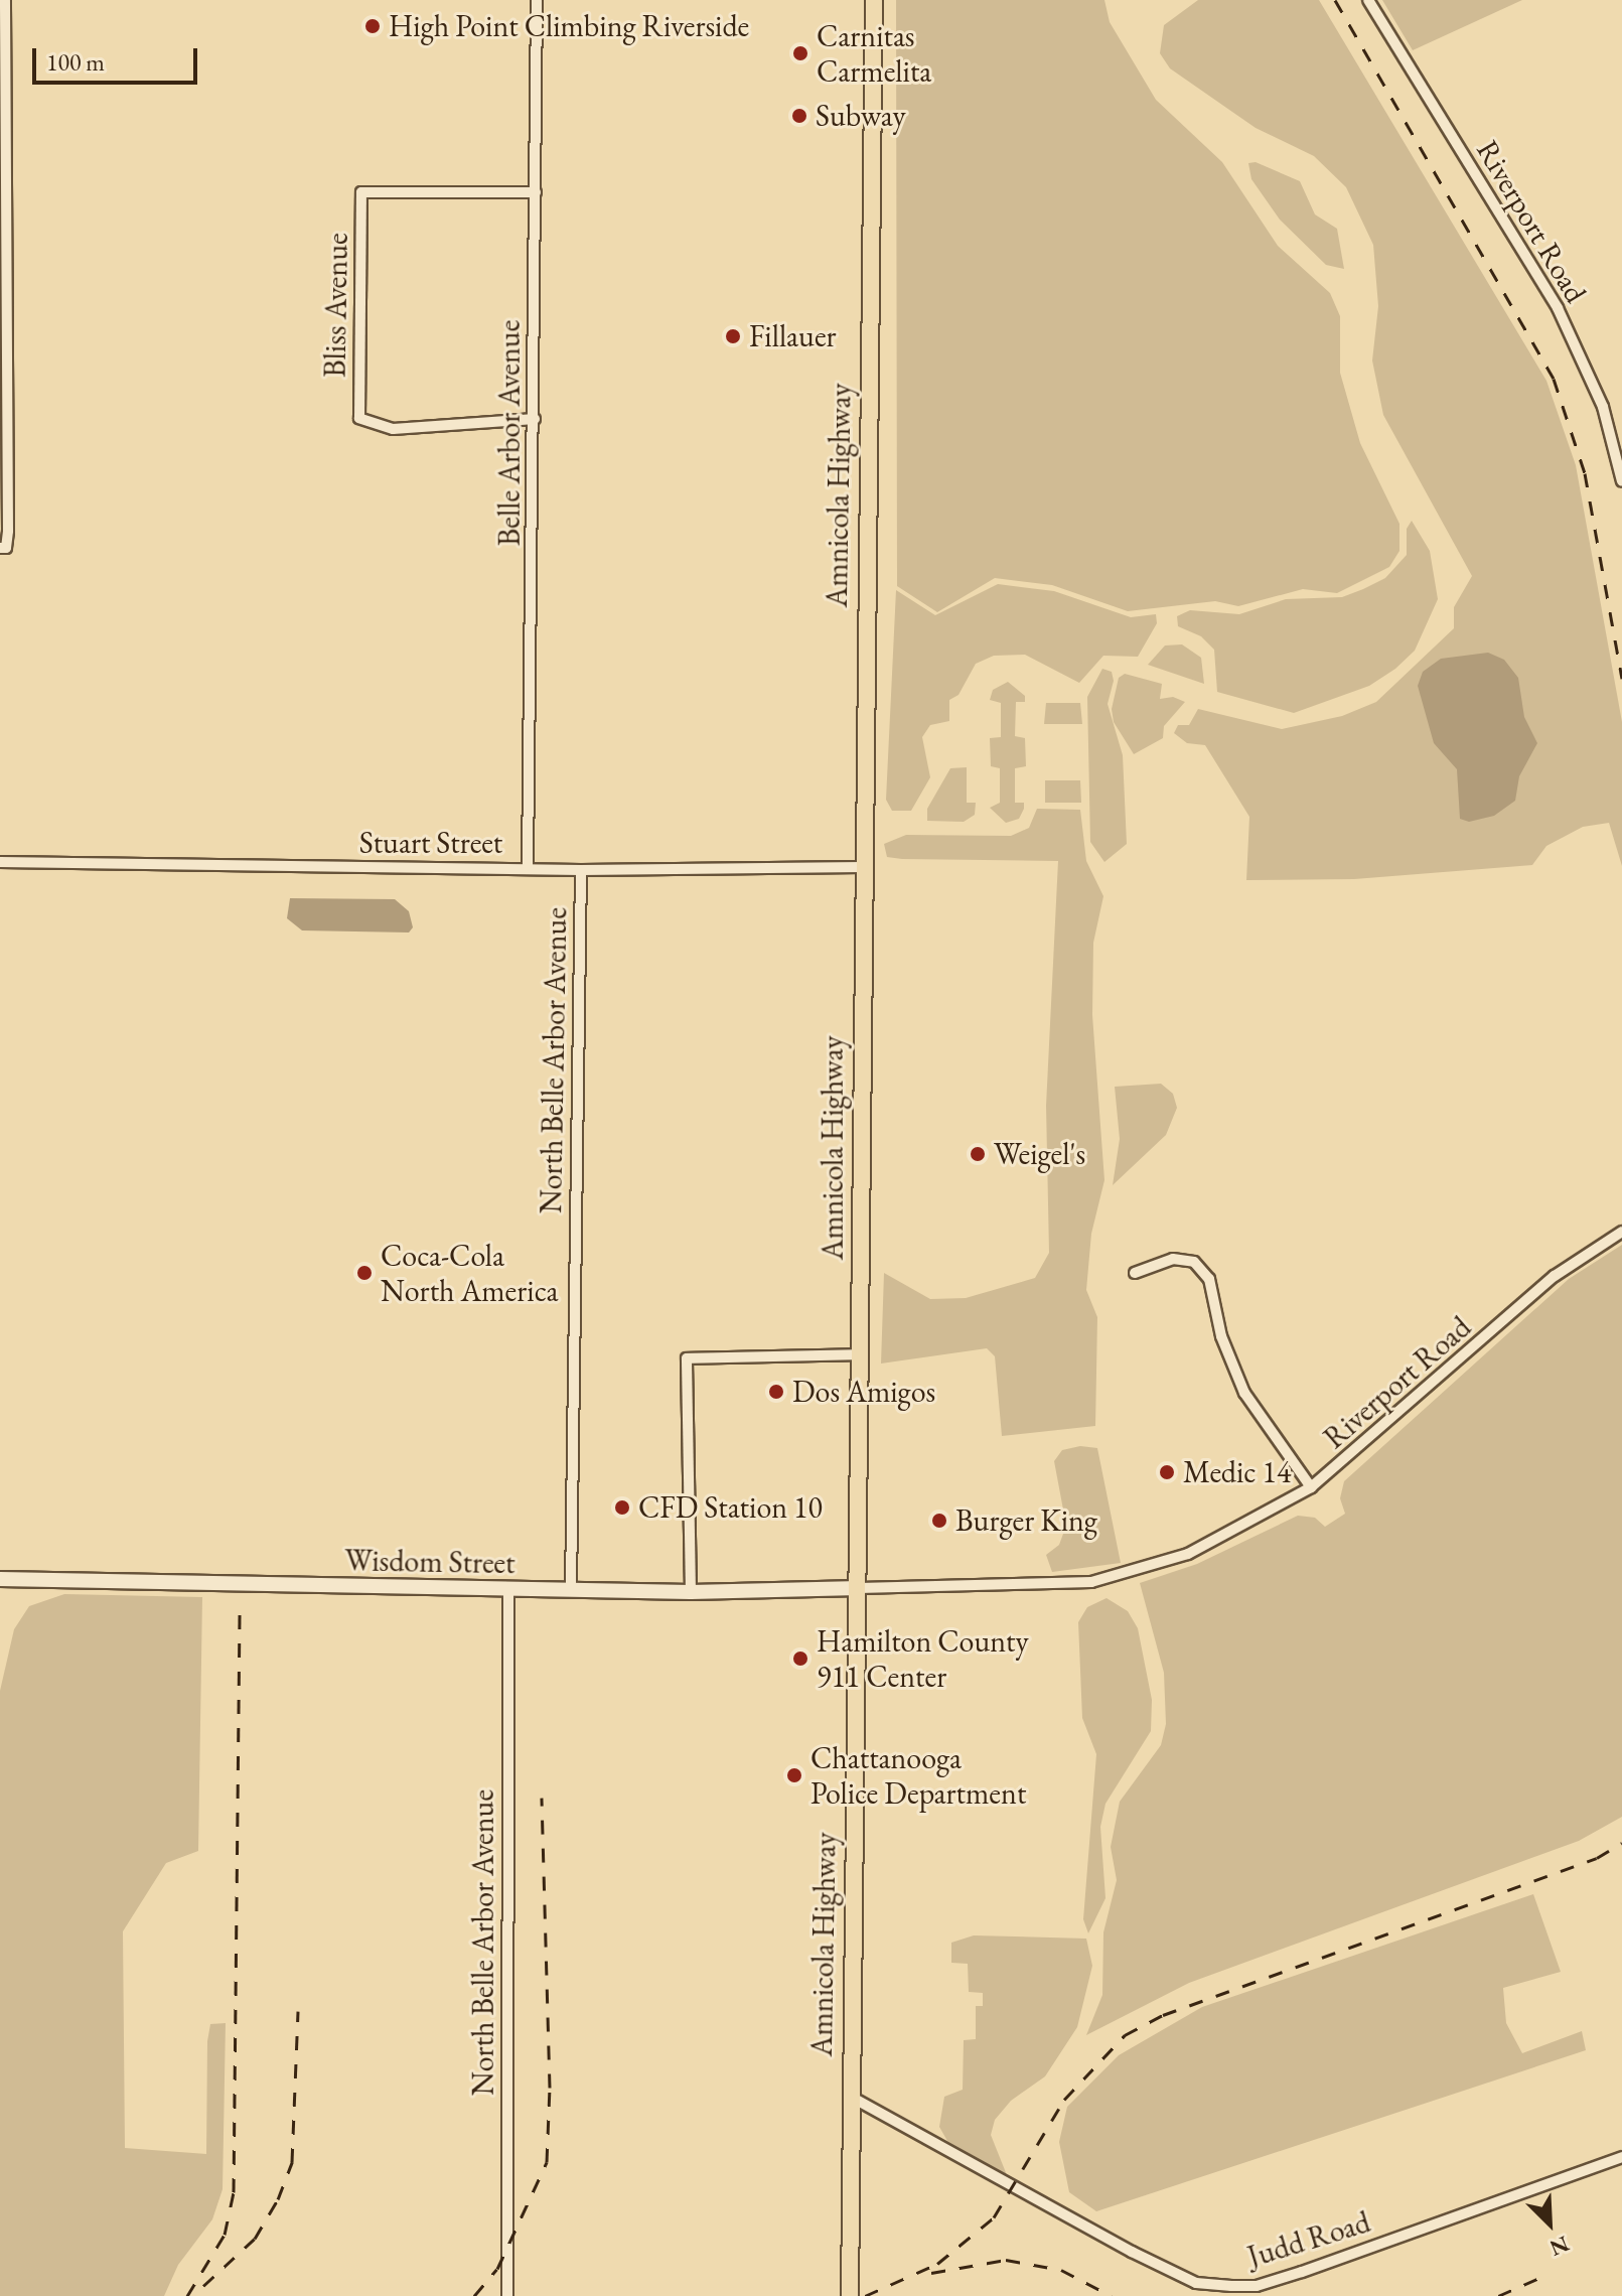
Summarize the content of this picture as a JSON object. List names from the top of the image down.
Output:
{
  "streets": {
    "main road": ["Amnicola Highway"],
    "street": [
      "Riverport Road",
      "Bliss Avenue",
      "Belle Arbor Avenue",
      "Stuart Street",
      "North Belle Arbor Avenue",
      "Wisdom Street",
      "Judd Road"
    ]
  },
  "crossings": [
    ["Riverport Road", "Amnicola Highway"],
    ["Riverport Road", "Wisdom Street"],
    ["Bliss Avenue", "Belle Arbor Avenue"],
    ["Belle Arbor Avenue", "Stuart Street"],
    ["Amnicola Highway", "Stuart Street"],
    ["Amnicola Highway", "Wisdom Street"],
    ["Amnicola Highway", "Judd Road"],
    ["Stuart Street", "North Belle Arbor Avenue"],
    ["North Belle Arbor Avenue", "Wisdom Street"]
  ],
  "places": [
    "High Point Climbing Riverside",
    "Carnitas Carmelita",
    "Subway",
    "Fillauer",
    "Weigel's",
    "Coca-Cola North America",
    "Dos Amigos",
    "Medic 14",
    "CFD Station 10",
    "Burger King",
    "Hamilton County 911 Center",
    "Chattanooga Police Department"
  ],
  "scale_bar": "100 m",
  "north": "bottom right"
}
